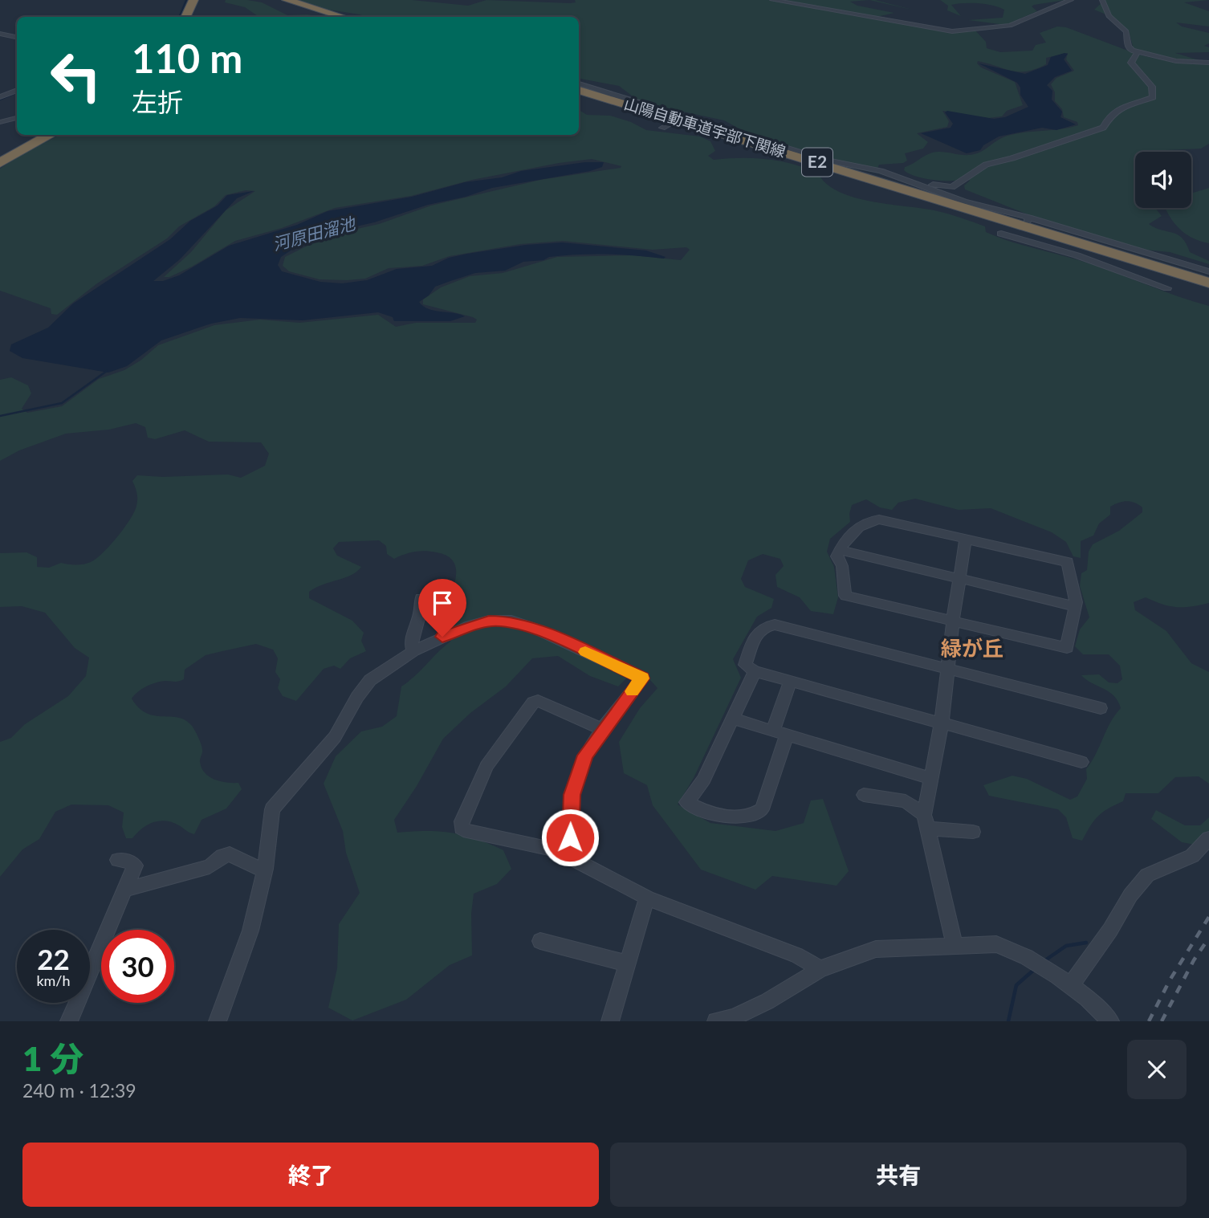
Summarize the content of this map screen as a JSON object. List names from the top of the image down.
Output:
{
  "streets": {
    "highway": ["山陽自動車道宇部下関線", "E2"]
  },
  "districts": ["緑が丘"],
  "water": ["河原田溜池"],
  "page": {
    "turn": ["110 m", "左折"],
    "speed": "22 km/h",
    "limit": "30",
    "heading": ["1 分", "240 m · 12:39"],
    "buttons": ["終了", "共有"]
  }
}
